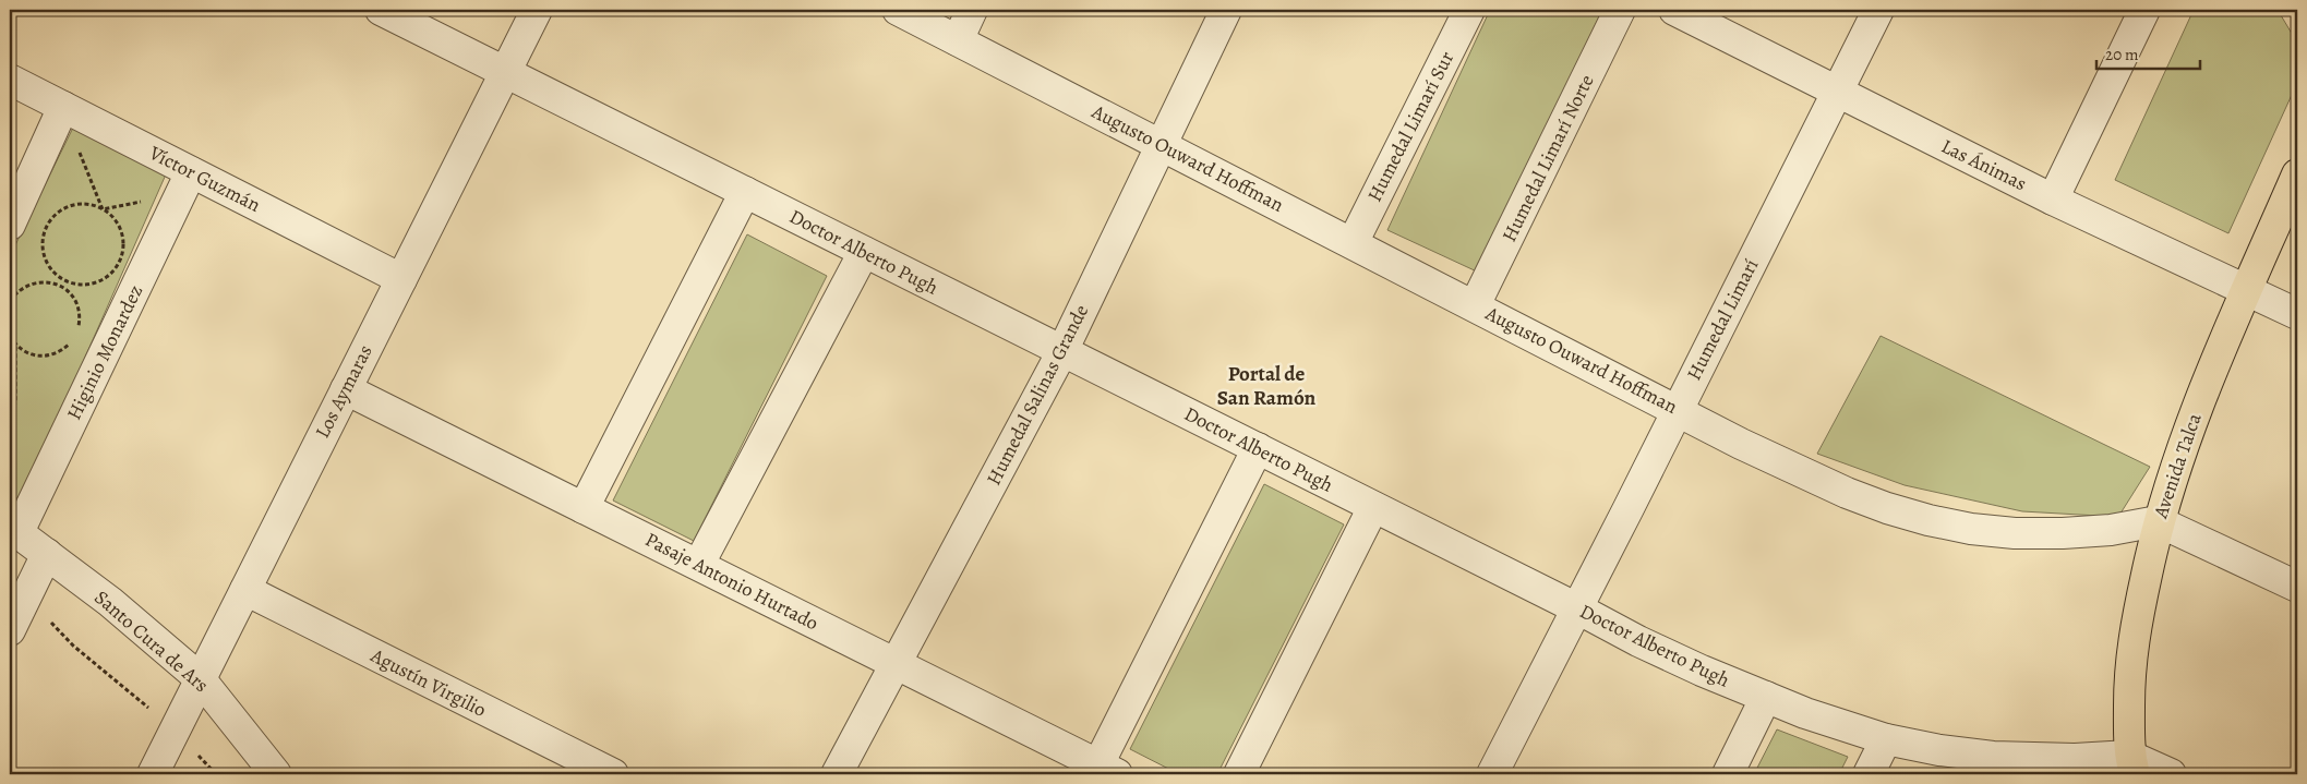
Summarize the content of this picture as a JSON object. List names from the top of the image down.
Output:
{
  "streets": {
    "main road": ["Avenida Talca"],
    "street": [
      "Humedal Limarí Sur",
      "Augusto Ouward Hoffman",
      "Humedal Limarí Norte",
      "Las Ánimas",
      "Víctor Guzmán",
      "Doctor Alberto Pugh",
      "Humedal Limarí",
      "Higinio Monardez",
      "Los Aymaras",
      "Humedal Salinas Grande",
      "Pasaje Antonio Hurtado",
      "Santo Cura de Ars",
      "Agustín Virgilio"
    ]
  },
  "crossings": [
    ["Humedal Limarí Sur", "Augusto Ouward Hoffman"],
    ["Augusto Ouward Hoffman", "Humedal Limarí Norte"],
    ["Augusto Ouward Hoffman", "Humedal Limarí"],
    ["Augusto Ouward Hoffman", "Humedal Salinas Grande"],
    ["Augusto Ouward Hoffman", "Avenida Talca"],
    ["Las Ánimas", "Humedal Limarí"],
    ["Las Ánimas", "Avenida Talca"],
    ["Víctor Guzmán", "Higinio Monardez"],
    ["Víctor Guzmán", "Los Aymaras"],
    ["Doctor Alberto Pugh", "Humedal Limarí"],
    ["Doctor Alberto Pugh", "Los Aymaras"],
    ["Doctor Alberto Pugh", "Humedal Salinas Grande"],
    ["Doctor Alberto Pugh", "Avenida Talca"],
    ["Higinio Monardez", "Santo Cura de Ars"],
    ["Los Aymaras", "Pasaje Antonio Hurtado"],
    ["Los Aymaras", "Santo Cura de Ars"],
    ["Los Aymaras", "Agustín Virgilio"],
    ["Humedal Salinas Grande", "Pasaje Antonio Hurtado"]
  ],
  "districts": ["Portal de San Ramón"],
  "scale_bar": "20 m"
}
